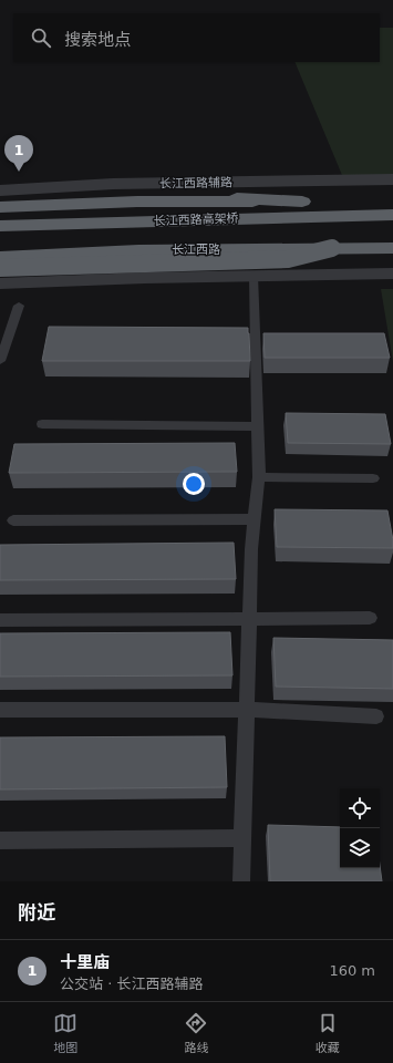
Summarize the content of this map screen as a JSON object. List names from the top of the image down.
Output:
{
  "streets": {
    "highway": ["长江西路高架桥", "长江西路"],
    "street": ["长江西路辅路"]
  },
  "page": {
    "search": "搜索地点",
    "pins": "1",
    "heading": "附近",
    "list": [
      {
        "mark": "1",
        "name": "十里庙",
        "note": "公交站 · 长江西路辅路",
        "value": "160 m"
      }
    ],
    "nav": ["地图", "路线", "收藏"]
  }
}
